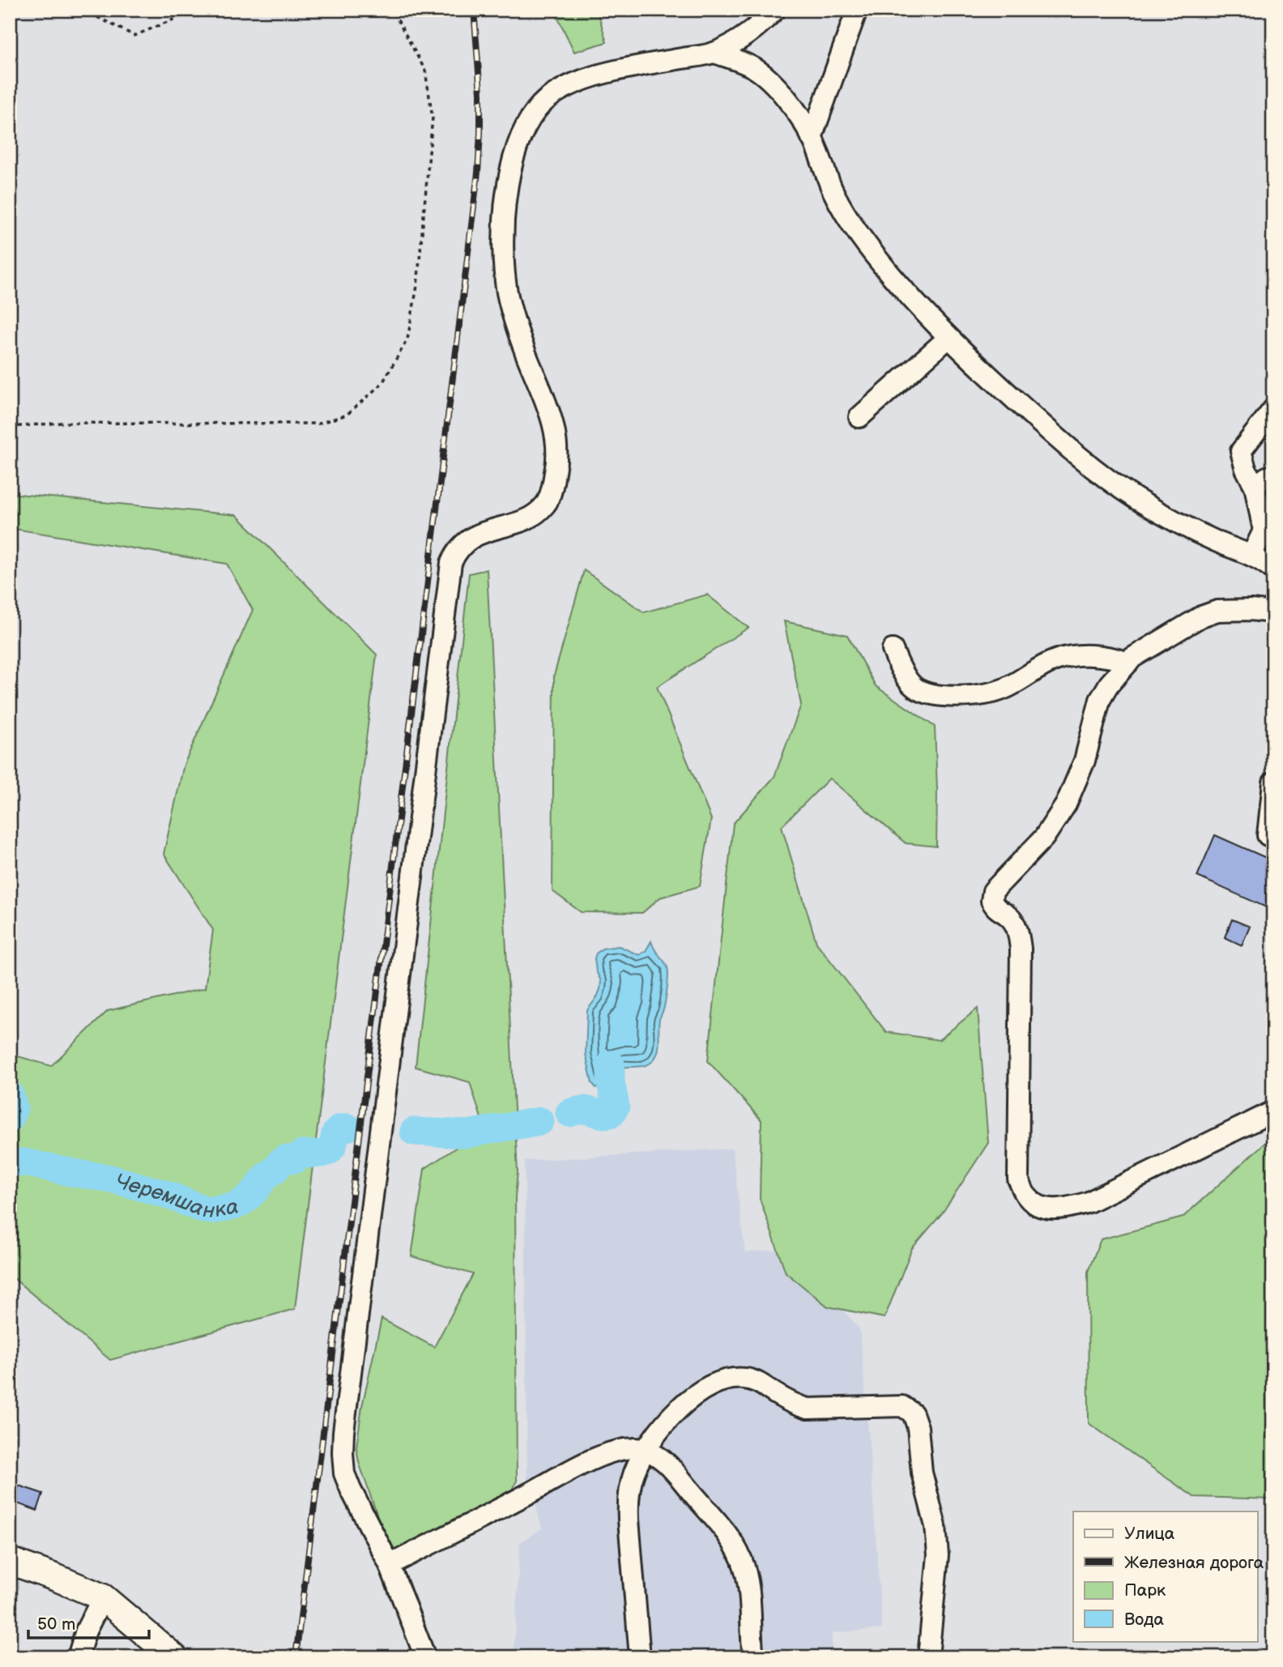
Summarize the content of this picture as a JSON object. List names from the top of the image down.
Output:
{
  "water": ["Черемшанка"],
  "legend": [
    "Улица",
    "Железная дорога",
    "Парк",
    "Вода"
  ],
  "scale_bar": "50 m"
}
